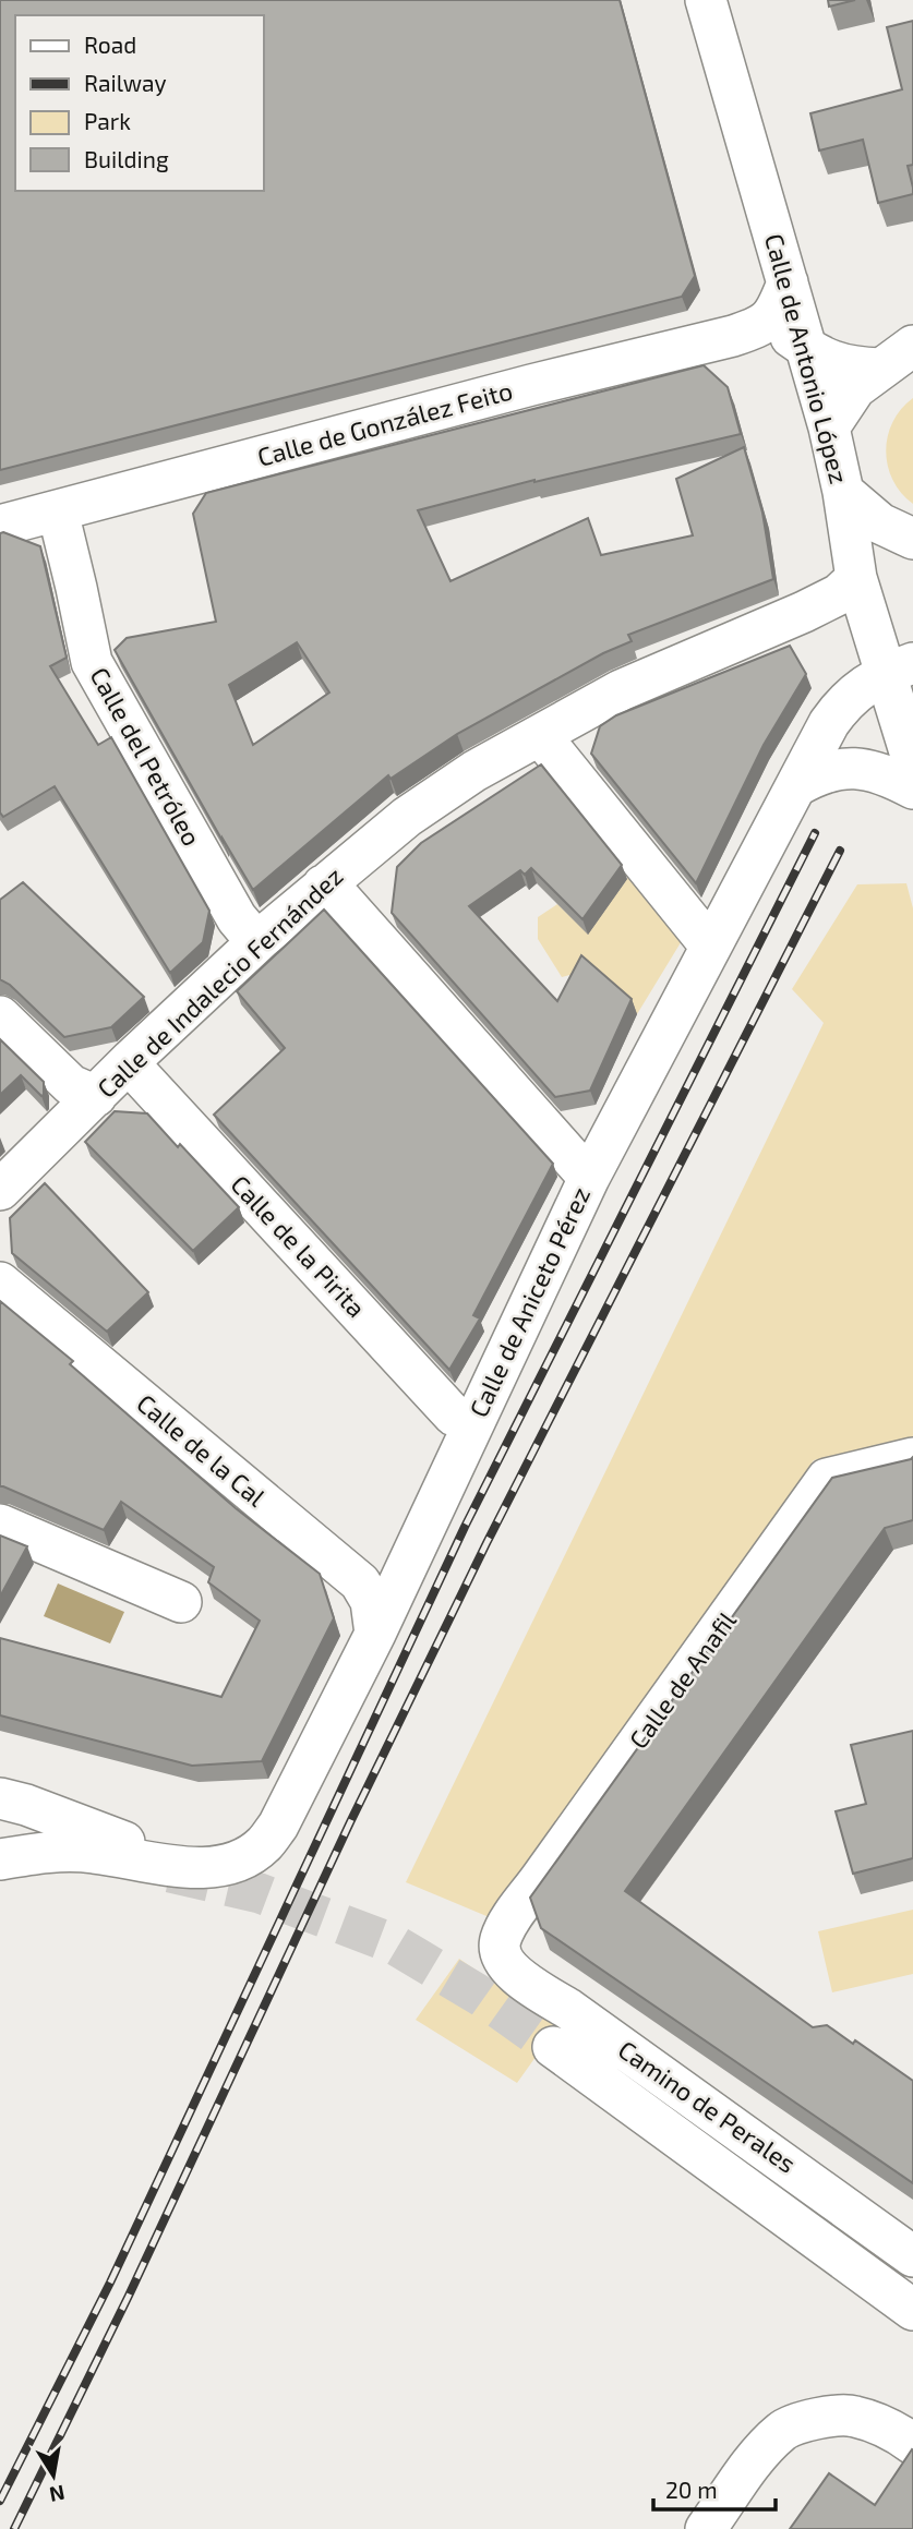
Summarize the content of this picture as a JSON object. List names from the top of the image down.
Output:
{
  "streets": {
    "street": [
      "Calle de Antonio López",
      "Calle de González Feito",
      "Calle del Petróleo",
      "Calle de Indalecio Fernández",
      "Calle de la Pirita",
      "Calle de Aniceto Pérez",
      "Calle de la Cal",
      "Calle de Anafil",
      "Camino de Perales"
    ]
  },
  "crossings": [
    ["Calle de Antonio López", "Calle de Indalecio Fernández"],
    ["Calle de Antonio López", "Calle de Aniceto Pérez"],
    ["Calle de González Feito", "Calle del Petróleo"],
    ["Calle del Petróleo", "Calle de Indalecio Fernández"],
    ["Calle de Indalecio Fernández", "Calle de la Pirita"],
    ["Calle de la Pirita", "Calle de Aniceto Pérez"],
    ["Calle de Aniceto Pérez", "Calle de la Cal"],
    ["Calle de Anafil", "Camino de Perales"]
  ],
  "legend": [
    "Road",
    "Railway",
    "Park",
    "Building"
  ],
  "scale_bar": "20 m",
  "north": "bottom"
}
